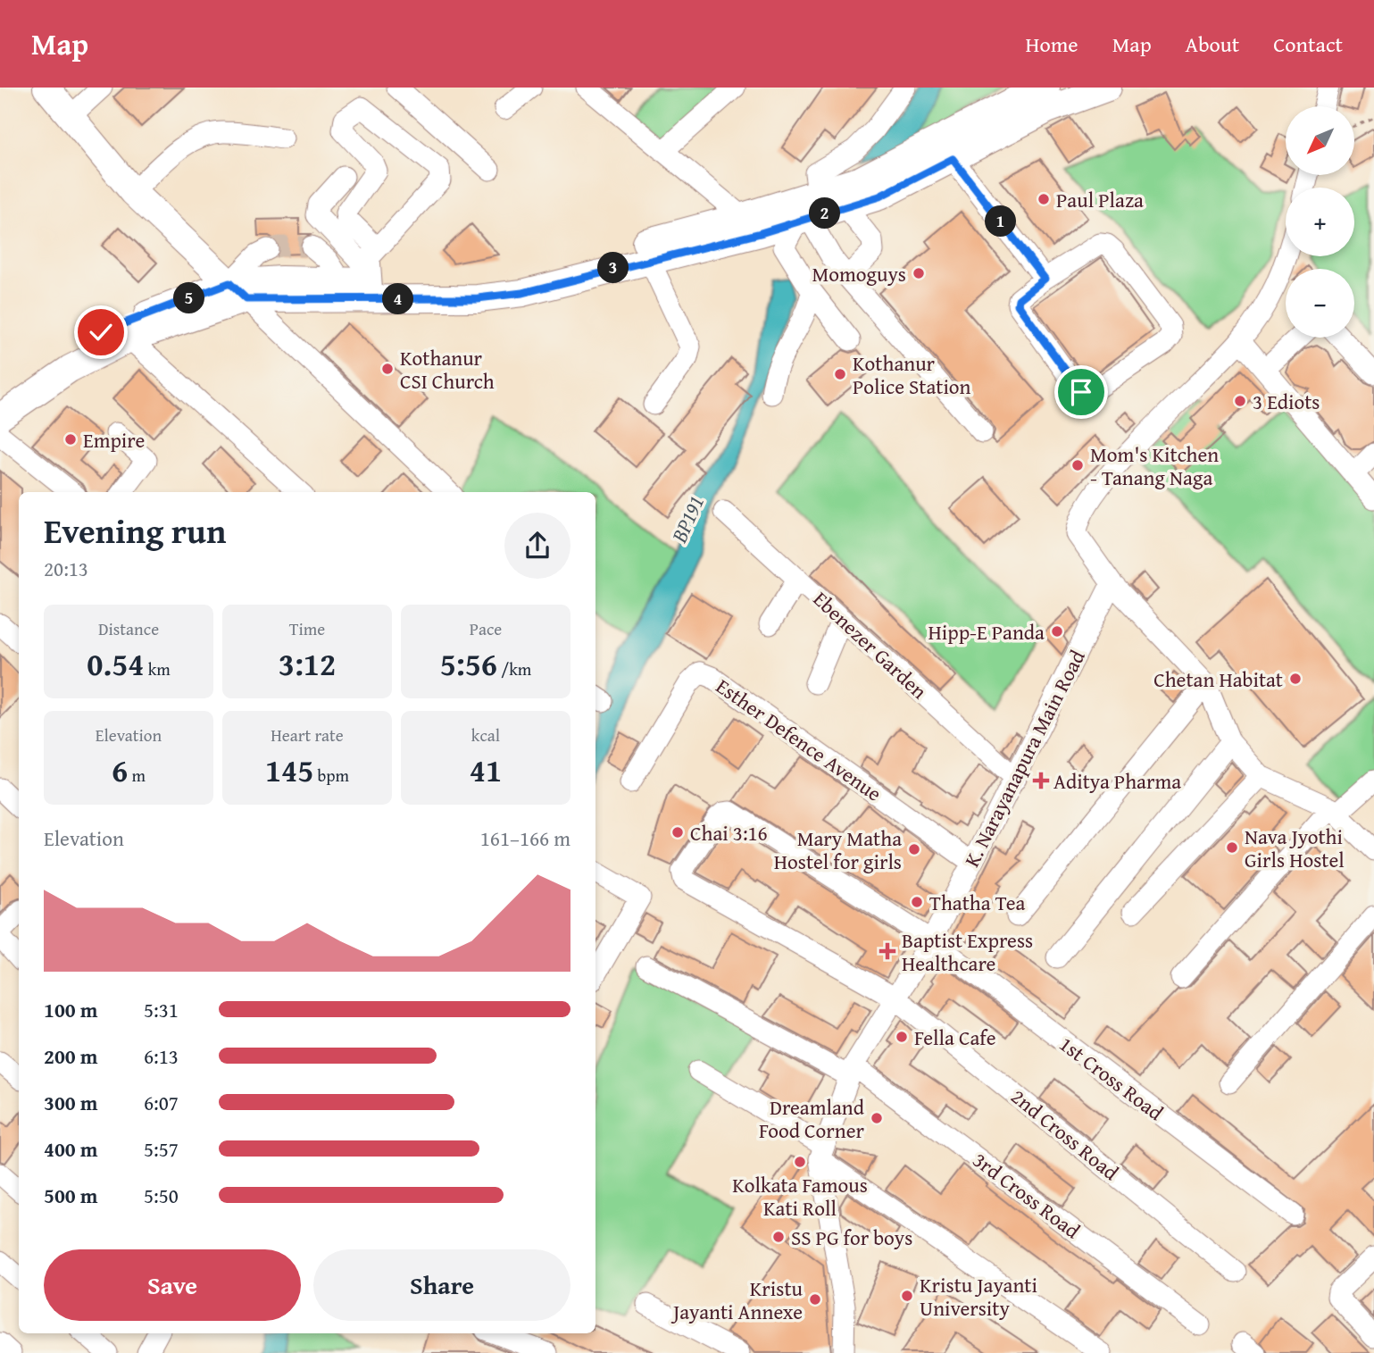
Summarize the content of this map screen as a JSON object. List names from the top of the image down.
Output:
{
  "streets": {
    "street": [
      "Ebenezer Garden",
      "Esther Defence Avenue",
      "K. Narayanapura Main Road",
      "1st Cross Road",
      "2nd Cross Road",
      "3rd Cross Road"
    ]
  },
  "crossings": [
    ["Ebenezer Garden", "K. Narayanapura Main Road"],
    ["Esther Defence Avenue", "K. Narayanapura Main Road"],
    ["K. Narayanapura Main Road", "1st Cross Road"],
    ["K. Narayanapura Main Road", "2nd Cross Road"],
    ["K. Narayanapura Main Road", "3rd Cross Road"],
    ["1st Cross Road", "2nd Cross Road"]
  ],
  "water": ["BP191"],
  "places": {
    "other": [
      "Paul Plaza",
      "Momoguys",
      "Kothanur CSI Church",
      "Kothanur Police Station",
      "3 Ediots",
      "Empire",
      "Mom's Kitchen - Tanang Naga",
      "Hipp-E Panda",
      "Chetan Habitat",
      "Chai 3:16",
      "Nava Jyothi Girls Hostel",
      "Mary Matha Hostel for girls",
      "Thatha Tea",
      "Fella Cafe",
      "Dreamland Food Corner",
      "Kolkata Famous Kati Roll",
      "SS PG for boys",
      "Kristu Jayanti University",
      "Kristu Jayanti Annexe"
    ],
    "health": ["Aditya Pharma", "Baptist Express Healthcare"]
  },
  "north": "bottom left",
  "page": {
    "header": "Map",
    "nav": [
      "Home",
      "Map",
      "About",
      "Contact"
    ],
    "map_buttons": ["+", "−"],
    "pins": [
      "2",
      "1",
      "3",
      "5",
      "4"
    ],
    "heading": ["Evening run", "20:13"],
    "stats": [
      ["Distance", "0.54 km"],
      ["Time", "3:12"],
      ["Pace", "5:56 /km"],
      ["Elevation", "6 m"],
      ["Heart rate", "145 bpm"],
      ["kcal", "41"]
    ],
    "chart": ["Elevation", "161–166 m"],
    "list": [
      {
        "name": "100 m",
        "note": "5:31"
      },
      {
        "name": "200 m",
        "note": "6:13"
      },
      {
        "name": "300 m",
        "note": "6:07"
      },
      {
        "name": "400 m",
        "note": "5:57"
      },
      {
        "name": "500 m",
        "note": "5:50"
      }
    ],
    "buttons": ["Save", "Share"]
  }
}
